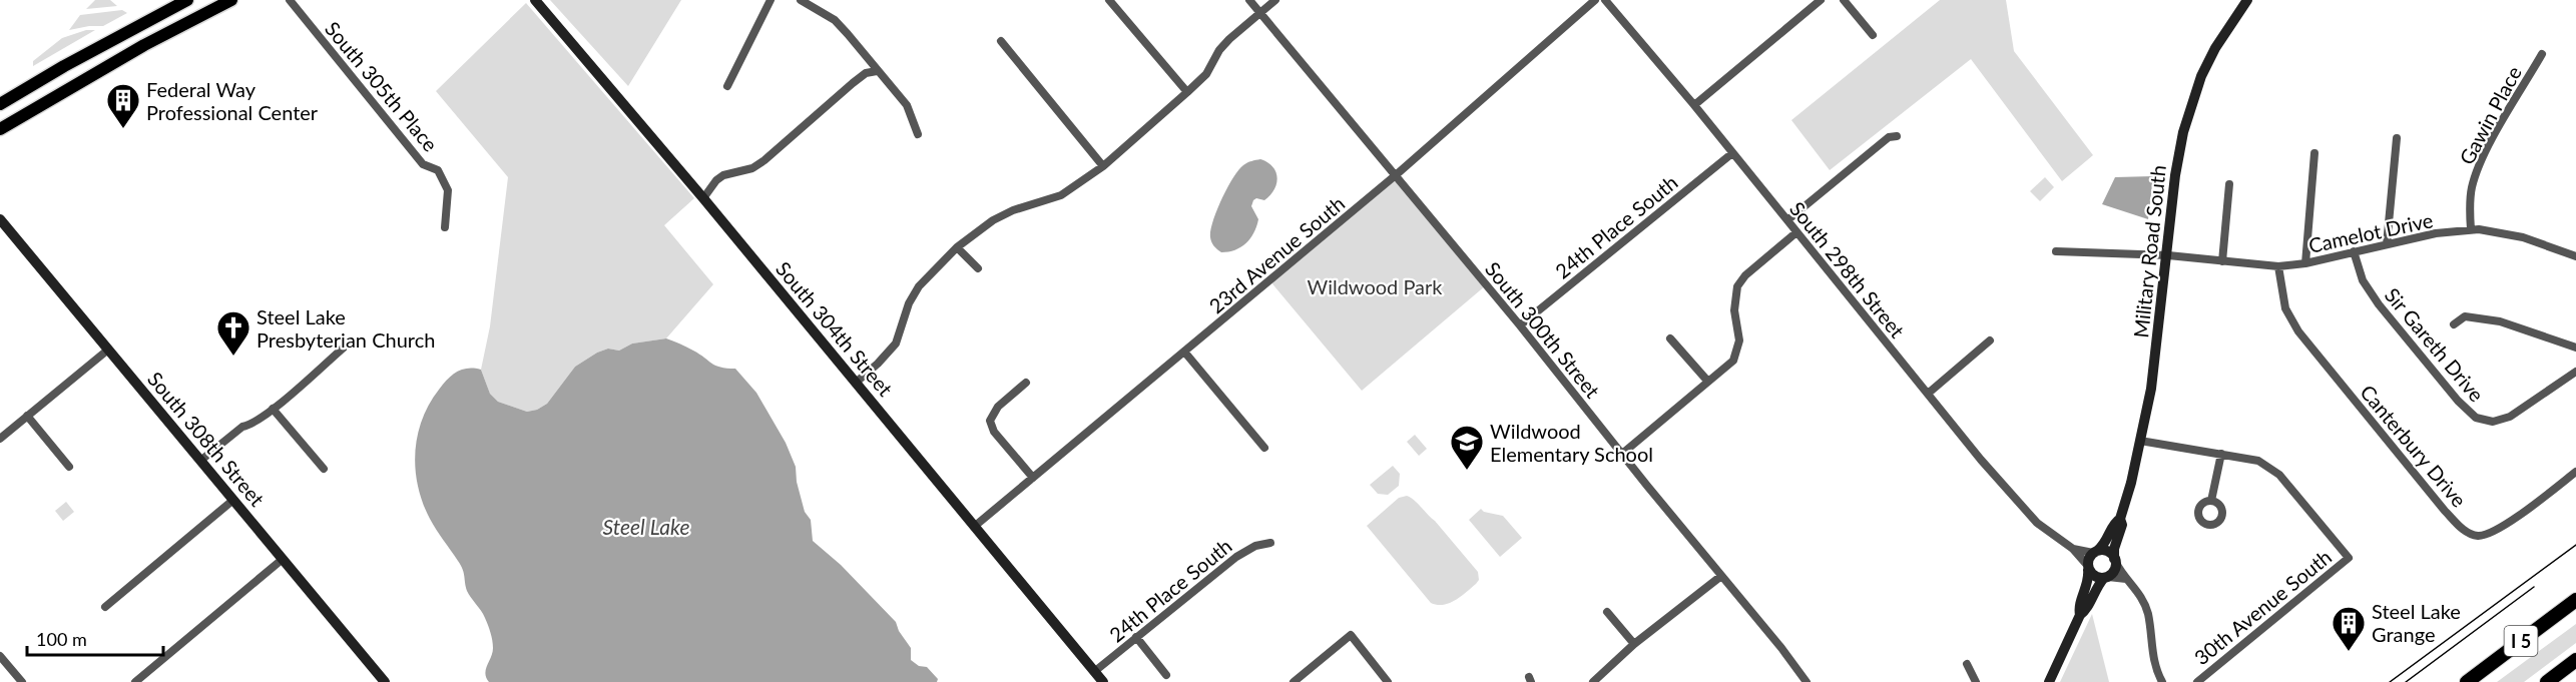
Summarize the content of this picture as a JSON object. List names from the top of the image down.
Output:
{
  "streets": {
    "highway": ["I 5"],
    "street": [
      "South 305th Place",
      "Gawin Place",
      "24th Place South",
      "Camelot Drive",
      "Military Road South",
      "23rd Avenue South",
      "South 298th Street",
      "South 304th Street",
      "South 300th Street",
      "Sir Gareth Drive",
      "South 308th Street",
      "Canterbury Drive",
      "30th Avenue South"
    ]
  },
  "crossings": [
    ["Gawin Place", "Camelot Drive"],
    ["24th Place South", "South 298th Street"],
    ["24th Place South", "South 304th Street"],
    ["24th Place South", "South 300th Street"],
    ["Camelot Drive", "Military Road South"],
    ["Camelot Drive", "Sir Gareth Drive"],
    ["Camelot Drive", "Canterbury Drive"],
    ["Military Road South", "South 298th Street"],
    ["23rd Avenue South", "South 304th Street"],
    ["23rd Avenue South", "South 300th Street"]
  ],
  "water": ["Steel Lake"],
  "parks": ["Wildwood Park"],
  "places": {
    "building": ["Federal Way Professional Center", "Steel Lake Grange"],
    "church": ["Steel Lake Presbyterian Church"],
    "school or university": ["Wildwood Elementary School"]
  },
  "scale_bar": "100 m"
}
